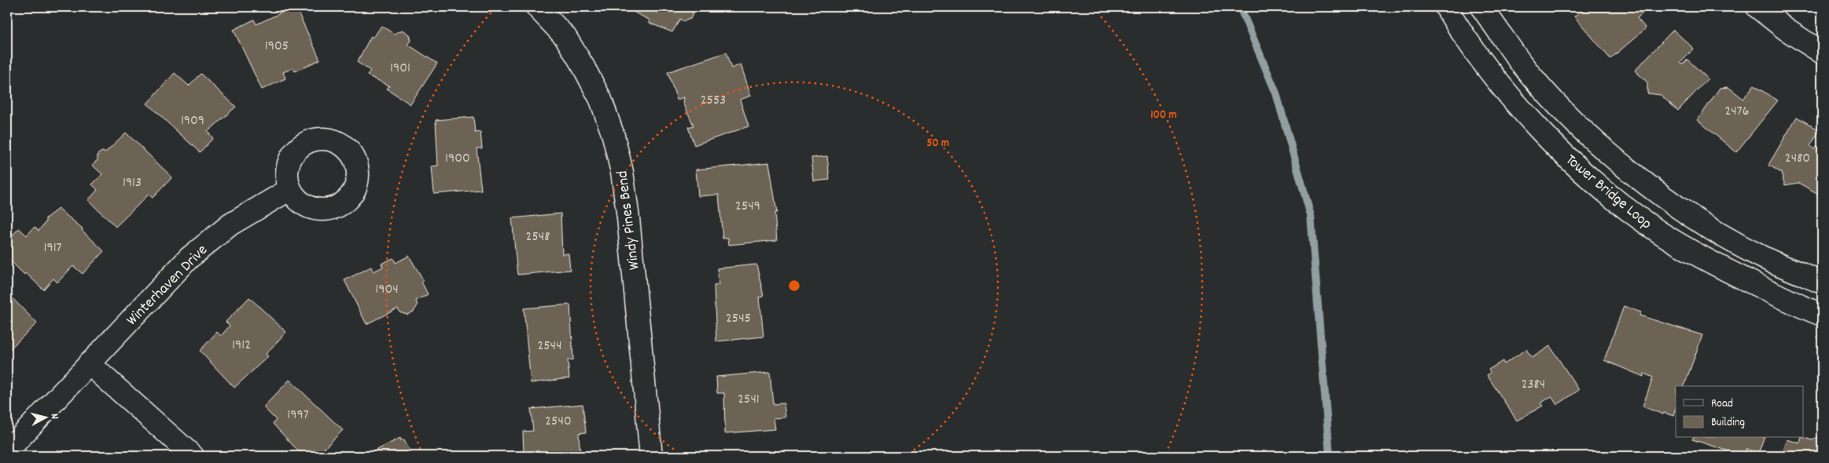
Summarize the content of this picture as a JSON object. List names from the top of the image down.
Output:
{
  "streets": {
    "street": ["Tower Bridge Loop", "Windy Pines Bend", "Winterhaven Drive"]
  },
  "house_numbers": [
    "1905",
    "1901",
    "2553",
    "2476",
    "1909",
    "1900",
    "2480",
    "1913",
    "2549",
    "2548",
    "1917",
    "1904",
    "2545",
    "1912",
    "2544",
    "2384",
    "2541",
    "1997",
    "2540"
  ],
  "legend": ["Road", "Building"],
  "north": "right",
  "rings": ["100 m", "50 m"]
}
